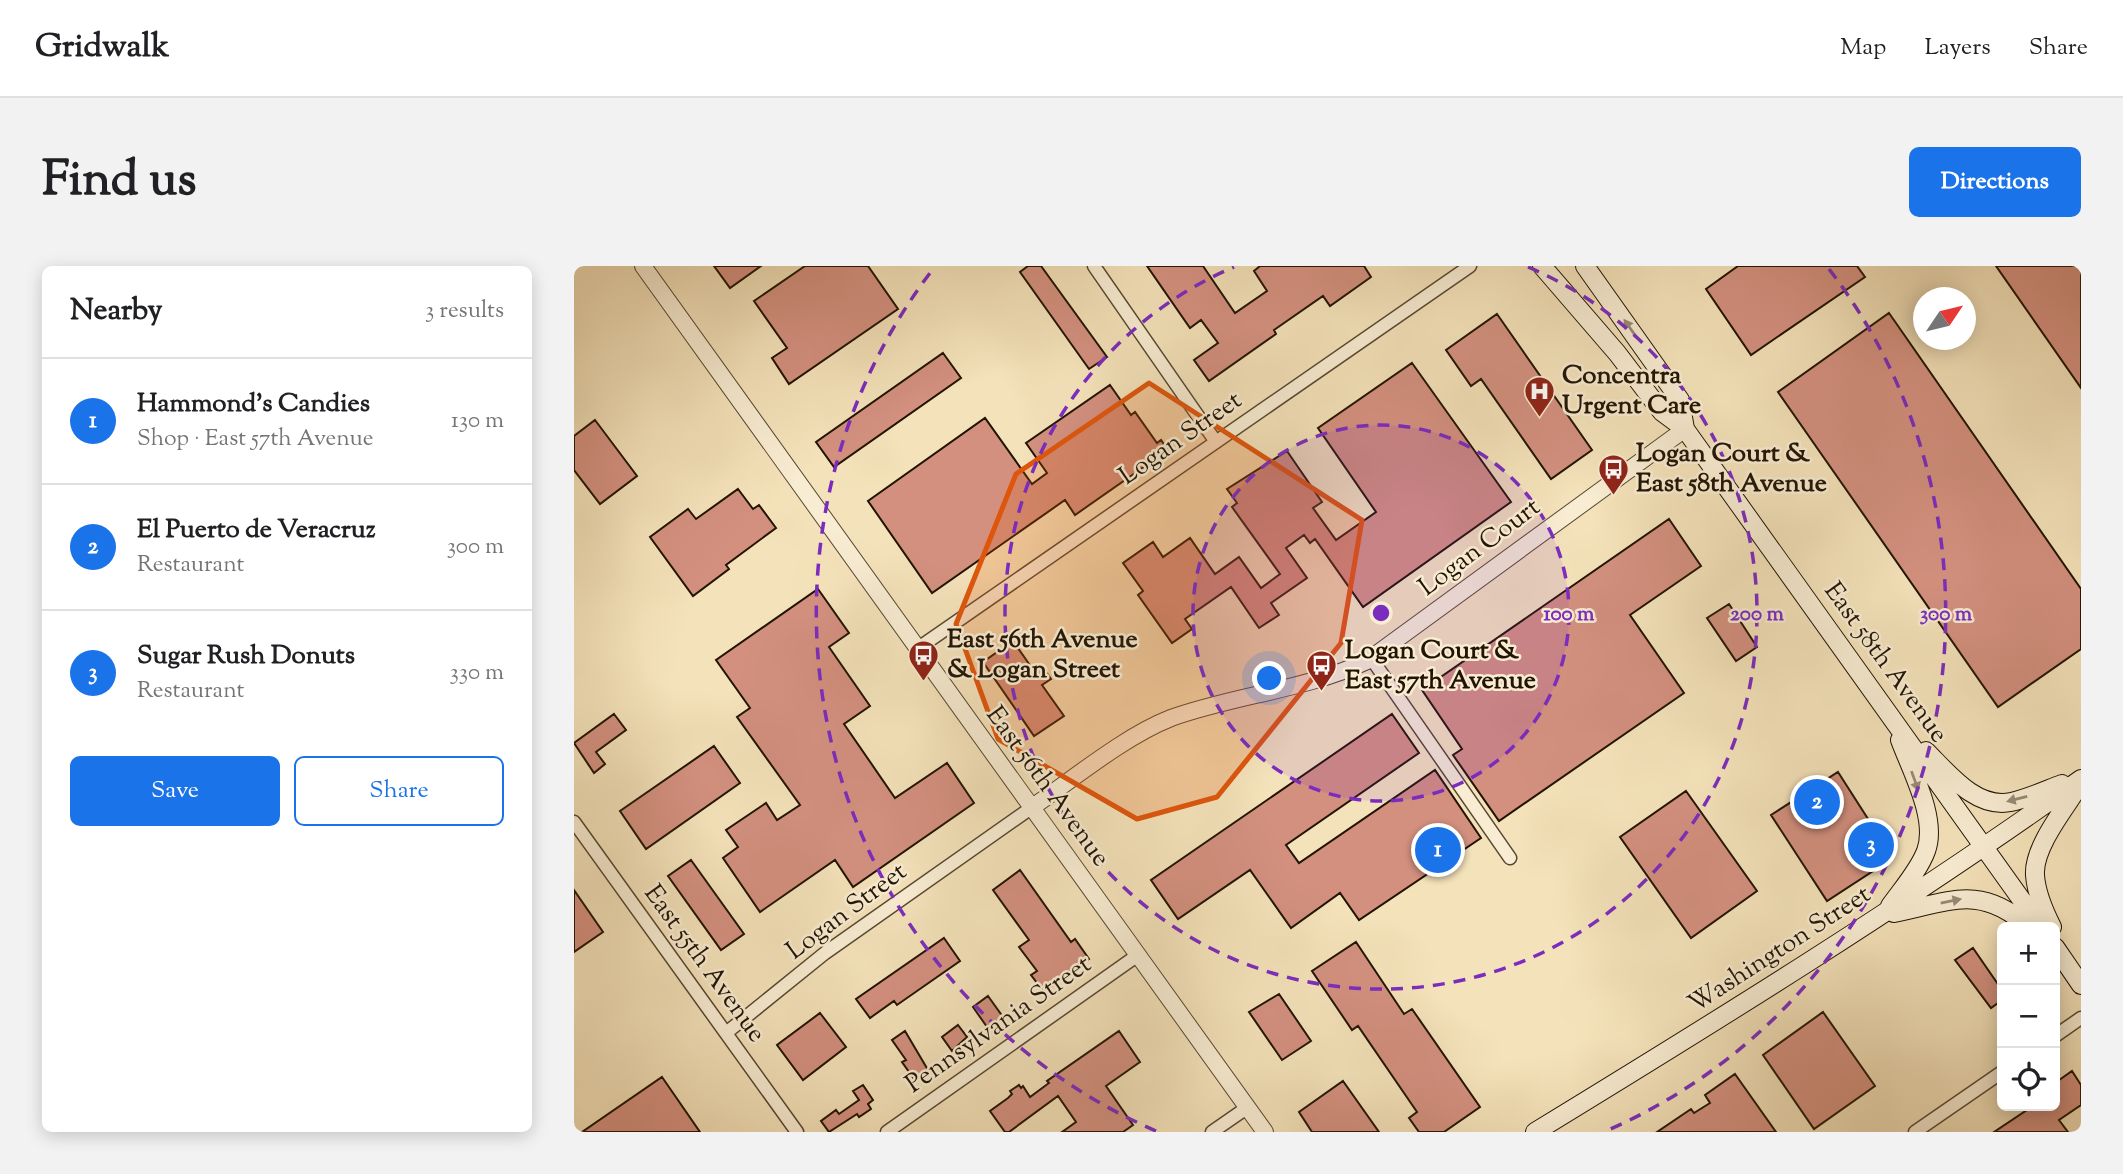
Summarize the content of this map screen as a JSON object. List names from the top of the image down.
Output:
{
  "streets": {
    "main road": ["East 58th Avenue", "Washington Street"],
    "street": [
      "Logan Street",
      "Logan Court",
      "East 56th Avenue",
      "East 55th Avenue",
      "Pennsylvania Street"
    ]
  },
  "crossings": [
    ["Logan Street", "Logan Court"],
    ["Logan Street", "East 56th Avenue"],
    ["Logan Street", "East 55th Avenue"],
    ["Logan Court", "East 58th Avenue"],
    ["Logan Court", "East 56th Avenue"],
    ["East 58th Avenue", "Washington Street"],
    ["East 56th Avenue", "Pennsylvania Street"]
  ],
  "places": {
    "hospital": ["Concentra Urgent Care"],
    "bus stop": ["Logan Court & East 58th Avenue", "East 56th Avenue & Logan Street", "Logan Court & East 57th Avenue"]
  },
  "north": "top right",
  "page": {
    "header": "Gridwalk",
    "nav": ["Map", "Layers", "Share"],
    "title": "Find us",
    "buttons": [
      "Directions",
      ["Save", "Share"]
    ],
    "heading": ["Nearby", "3 results"],
    "list": [
      {
        "mark": "1",
        "name": "Hammond's Candies",
        "note": "Shop · East 57th Avenue",
        "value": "130 m"
      },
      {
        "mark": "2",
        "name": "El Puerto de Veracruz",
        "note": "Restaurant",
        "value": "300 m"
      },
      {
        "mark": "3",
        "name": "Sugar Rush Donuts",
        "note": "Restaurant",
        "value": "330 m"
      }
    ],
    "pins": ["2", "3", "1"],
    "map_buttons": ["+", "−"]
  },
  "rings": ["100 m", "200 m", "300 m"]
}
